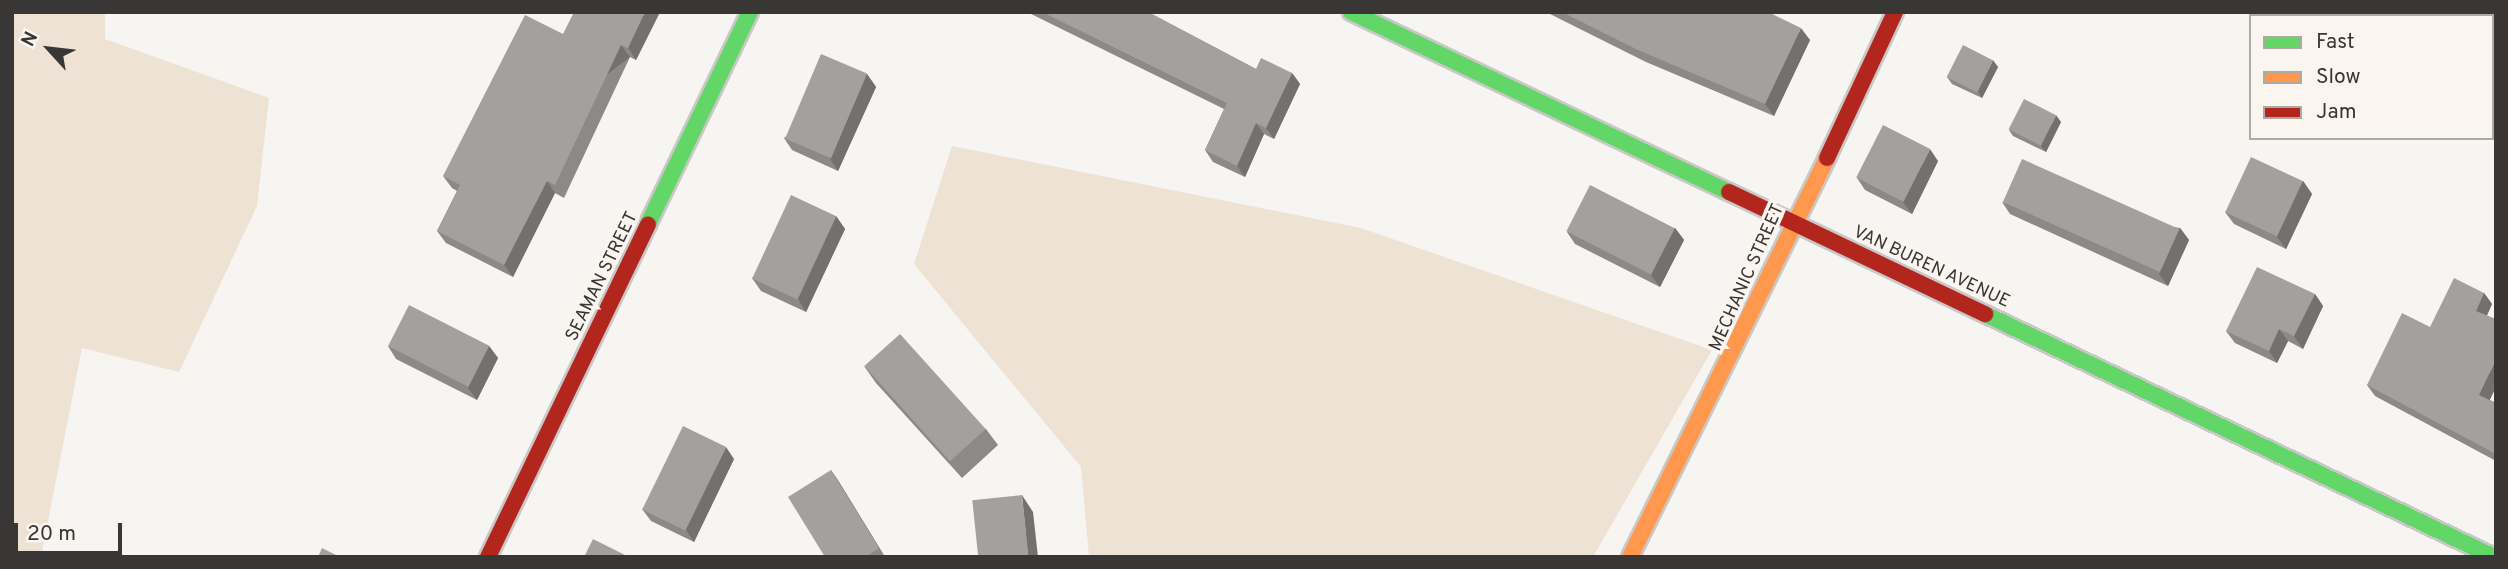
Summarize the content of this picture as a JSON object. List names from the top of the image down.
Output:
{
  "streets": {
    "street": ["VAN BUREN AVENUE", "SEAMAN STREET", "MECHANIC STREET"]
  },
  "crossings": [
    ["VAN BUREN AVENUE", "MECHANIC STREET"]
  ],
  "legend": ["Fast", "Slow", "Jam"],
  "scale_bar": "20 m",
  "north": "top left"
}
